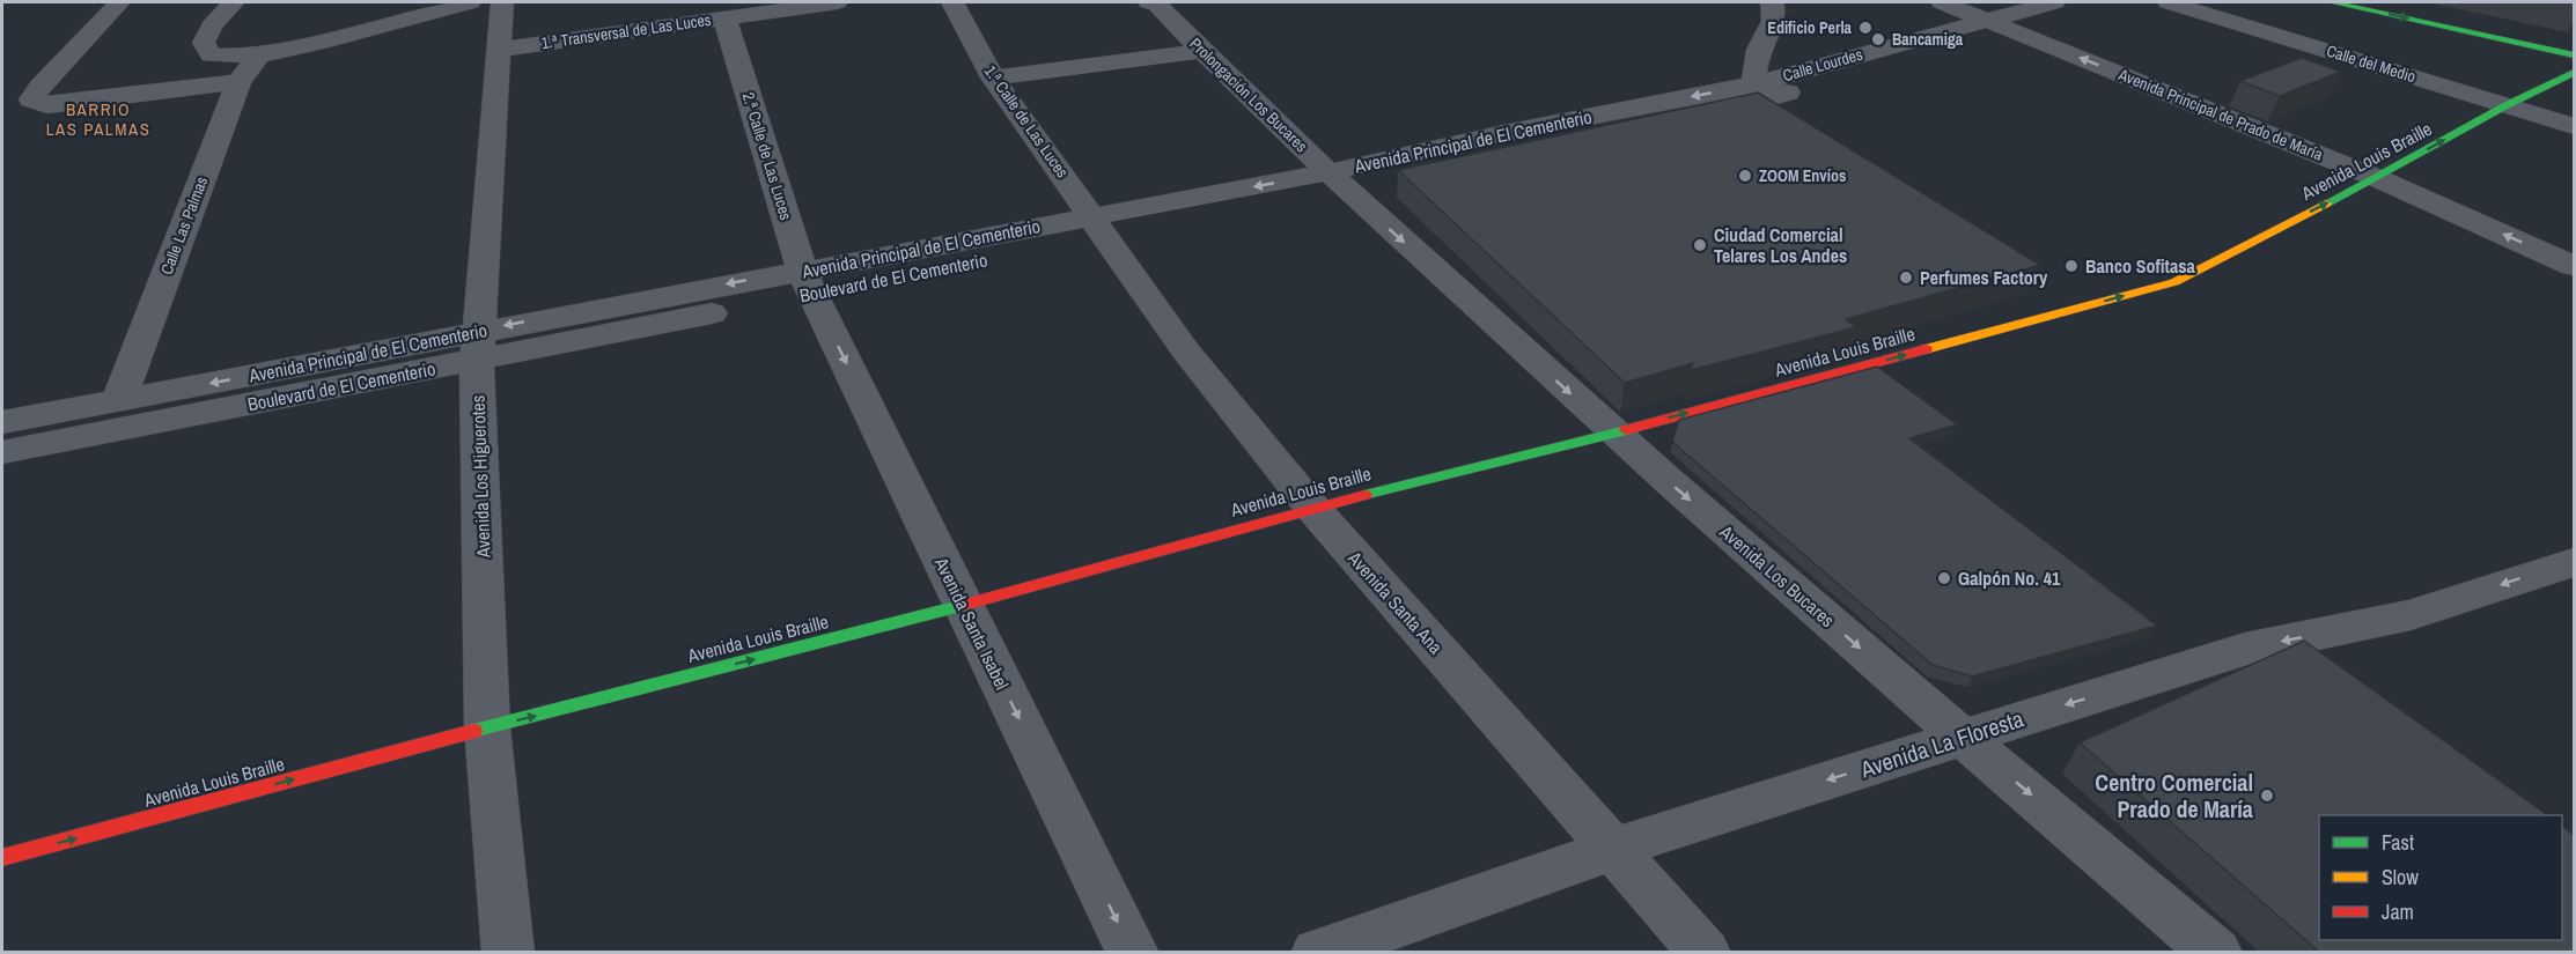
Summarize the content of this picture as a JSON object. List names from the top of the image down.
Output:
{
  "streets": {
    "street": [
      "1.ª Transversal de Las Luces",
      "Calle del Medio",
      "Calle Lourdes",
      "Prolongación Los Bucares",
      "Avenida Principal de Prado de María",
      "1.ª Calle de Las Luces",
      "Avenida Principal de El Cementerio",
      "2.ª Calle de Las Luces",
      "Avenida Louis Braille",
      "Calle Las Palmas",
      "Boulevard de El Cementerio",
      "Avenida Los Higuerotes",
      "Avenida Los Bucares",
      "Avenida Santa Ana",
      "Avenida Santa Isabel",
      "Avenida La Floresta"
    ]
  },
  "crossings": [
    ["1.ª Transversal de Las Luces", "2.ª Calle de Las Luces"],
    ["1.ª Transversal de Las Luces", "Avenida Los Higuerotes"],
    ["Calle del Medio", "Avenida Louis Braille"],
    ["Calle Lourdes", "Avenida Principal de Prado de María"],
    ["Calle Lourdes", "Boulevard de El Cementerio"],
    ["Prolongación Los Bucares", "Boulevard de El Cementerio"],
    ["Prolongación Los Bucares", "Avenida Los Bucares"],
    ["Avenida Principal de Prado de María", "Avenida Louis Braille"],
    ["1.ª Calle de Las Luces", "Boulevard de El Cementerio"],
    ["1.ª Calle de Las Luces", "Avenida Santa Ana"],
    ["Avenida Principal de El Cementerio", "2.ª Calle de Las Luces"],
    ["Avenida Principal de El Cementerio", "Calle Las Palmas"],
    ["Avenida Principal de El Cementerio", "Boulevard de El Cementerio"],
    ["Avenida Principal de El Cementerio", "Avenida Los Higuerotes"],
    ["Avenida Principal de El Cementerio", "Avenida Santa Isabel"],
    ["2.ª Calle de Las Luces", "Boulevard de El Cementerio"],
    ["2.ª Calle de Las Luces", "Avenida Santa Isabel"],
    ["Avenida Louis Braille", "Avenida Los Higuerotes"],
    ["Avenida Louis Braille", "Avenida Los Bucares"],
    ["Avenida Louis Braille", "Avenida Santa Ana"],
    ["Avenida Louis Braille", "Avenida Santa Isabel"],
    ["Boulevard de El Cementerio", "Avenida Los Higuerotes"],
    ["Boulevard de El Cementerio", "Avenida Los Bucares"],
    ["Boulevard de El Cementerio", "Avenida Santa Ana"],
    ["Boulevard de El Cementerio", "Avenida Santa Isabel"],
    ["Avenida Los Bucares", "Avenida La Floresta"],
    ["Avenida Santa Ana", "Avenida La Floresta"]
  ],
  "one_way": [
    "Avenida Louis Braille",
    "Avenida Los Bucares",
    "Avenida Santa Isabel",
    "Avenida La Floresta"
  ],
  "districts": ["BARRIO LAS PALMAS"],
  "places": [
    "Edificio Perla",
    "Bancamiga",
    "ZOOM Envíos",
    "Ciudad Comercial Telares Los Andes",
    "Banco Sofitasa",
    "Perfumes Factory",
    "Galpón No. 41",
    "Centro Comercial Prado de María"
  ],
  "legend": ["Fast", "Slow", "Jam"]
}
